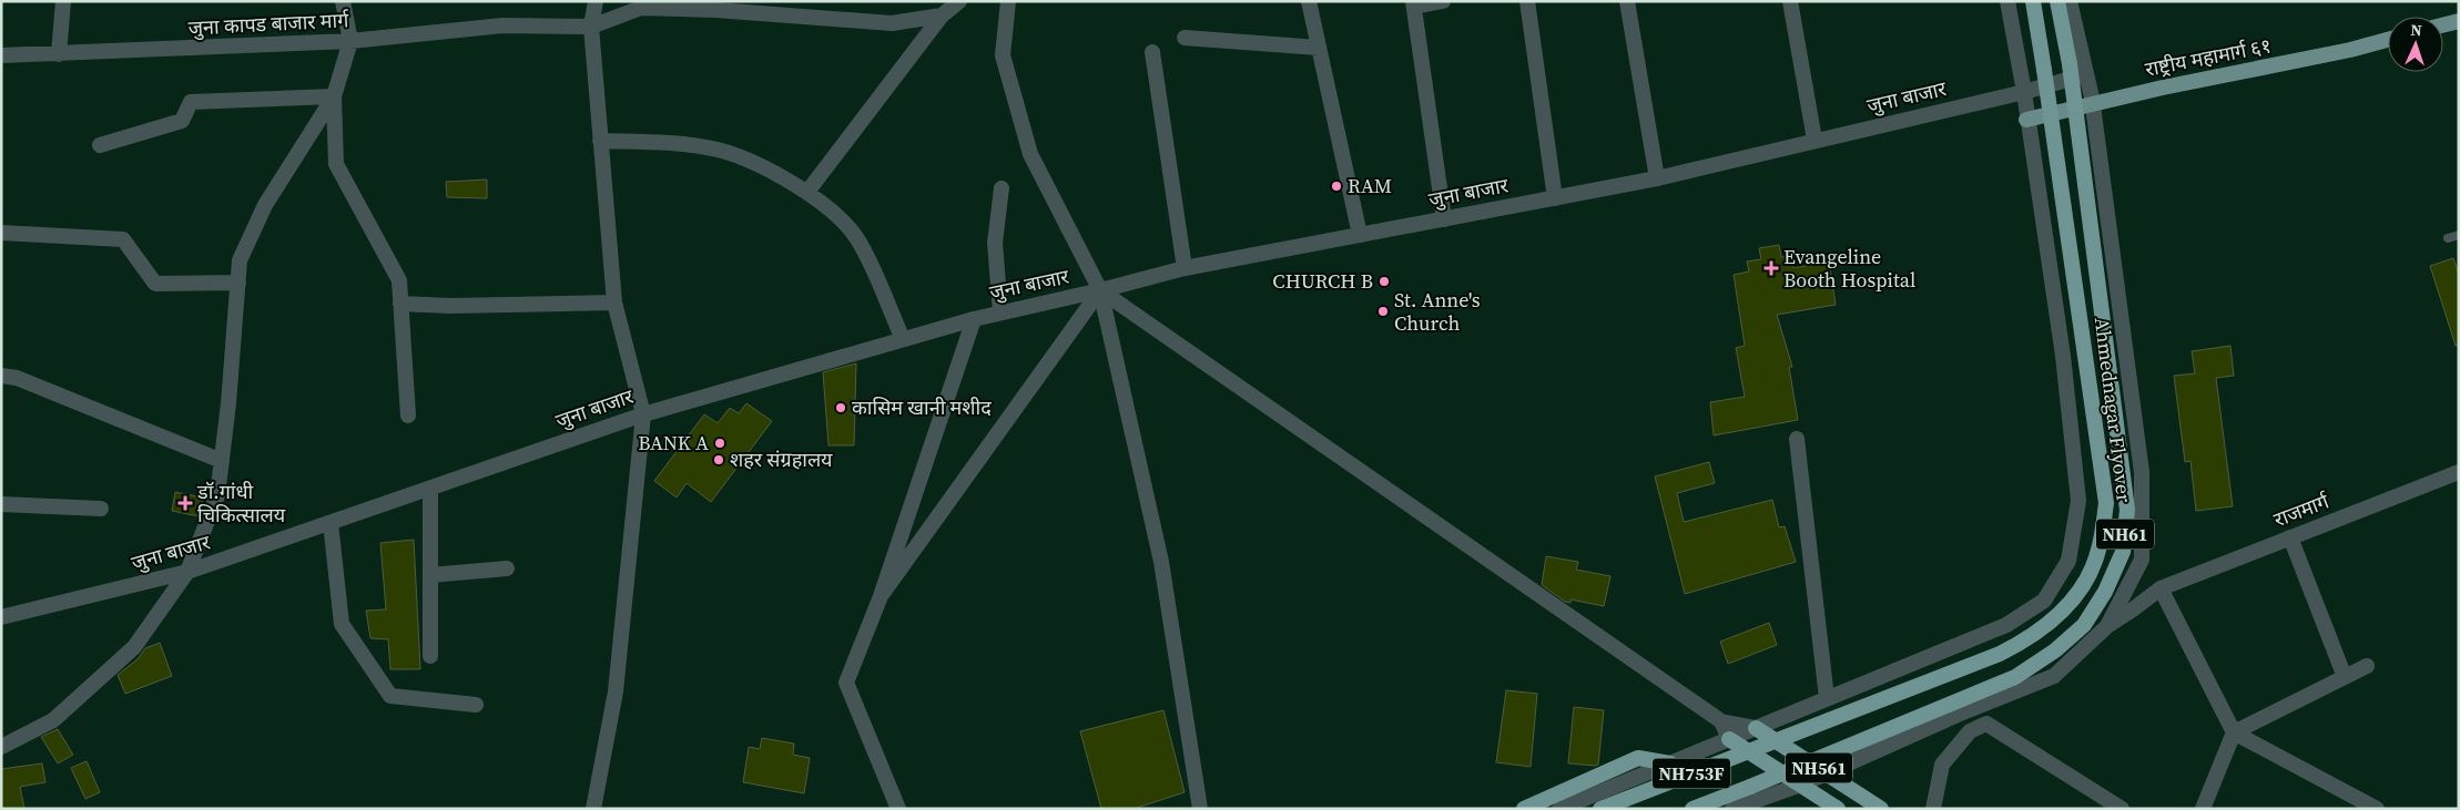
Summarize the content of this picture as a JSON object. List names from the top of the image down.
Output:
{
  "streets": {
    "highway": [
      "Ahmednagar Flyover",
      "NH61",
      "NH561",
      "NH753F"
    ],
    "main road": ["राष्ट्रीय महामार्ग ६१"],
    "street": ["जुना कापड बाजार मार्ग", "जुना बाजार", "राजमार्ग"]
  },
  "places": {
    "other": [
      "RAM",
      "CHURCH B",
      "St. Anne's Church",
      "कासिम खानी मशीद",
      "BANK A",
      "शहर संग्रहालय"
    ],
    "health": ["Evangeline Booth Hospital", "डॉ.गांधी चिकित्सालय"]
  },
  "north": "top"
}
